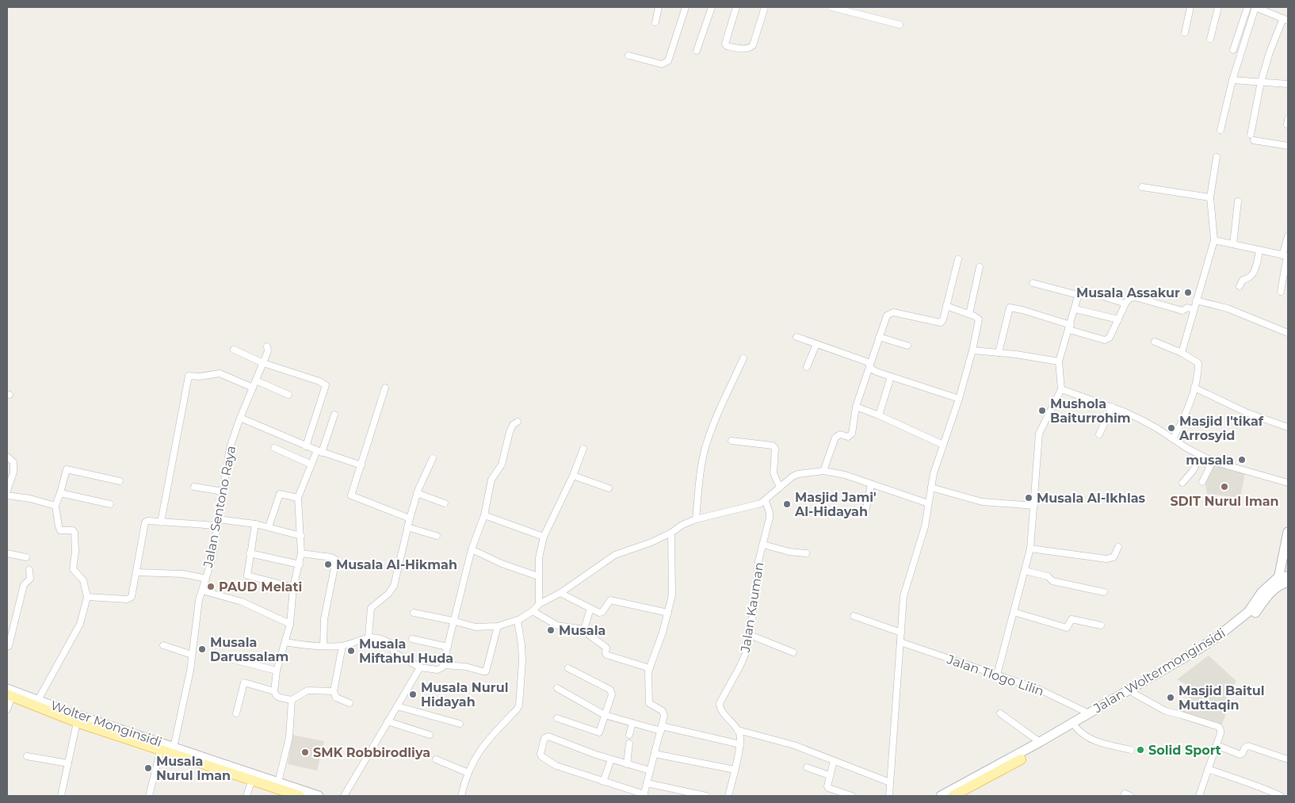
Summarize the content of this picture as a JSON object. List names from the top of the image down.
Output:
{
  "streets": {
    "main road": ["Jalan Woltermonginsidi", "Wolter Monginsidi"],
    "street": ["Jalan Sentono Raya", "Jalan Kauman", "Jalan Tlogo Lilin"]
  },
  "crossings": [
    ["Jalan Sentono Raya", "Wolter Monginsidi"],
    ["Jalan Woltermonginsidi", "Jalan Tlogo Lilin"]
  ],
  "places": [
    "Musala Assakur",
    "Mushola Baiturrohim",
    "Masjid I'tikaf Arrosyid",
    "musala",
    "SDIT Nurul Iman",
    "Musala Al-Ikhlas",
    "Masjid Jami' Al-Hidayah",
    "Musala Al-Hikmah",
    "PAUD Melati",
    "Musala",
    "Musala Darussalam",
    "Musala Miftahul Huda",
    "Musala Nurul Hidayah",
    "Masjid Baitul Muttaqin",
    "Solid Sport",
    "SMK Robbirodliya",
    "Musala Nurul Iman"
  ]
}
